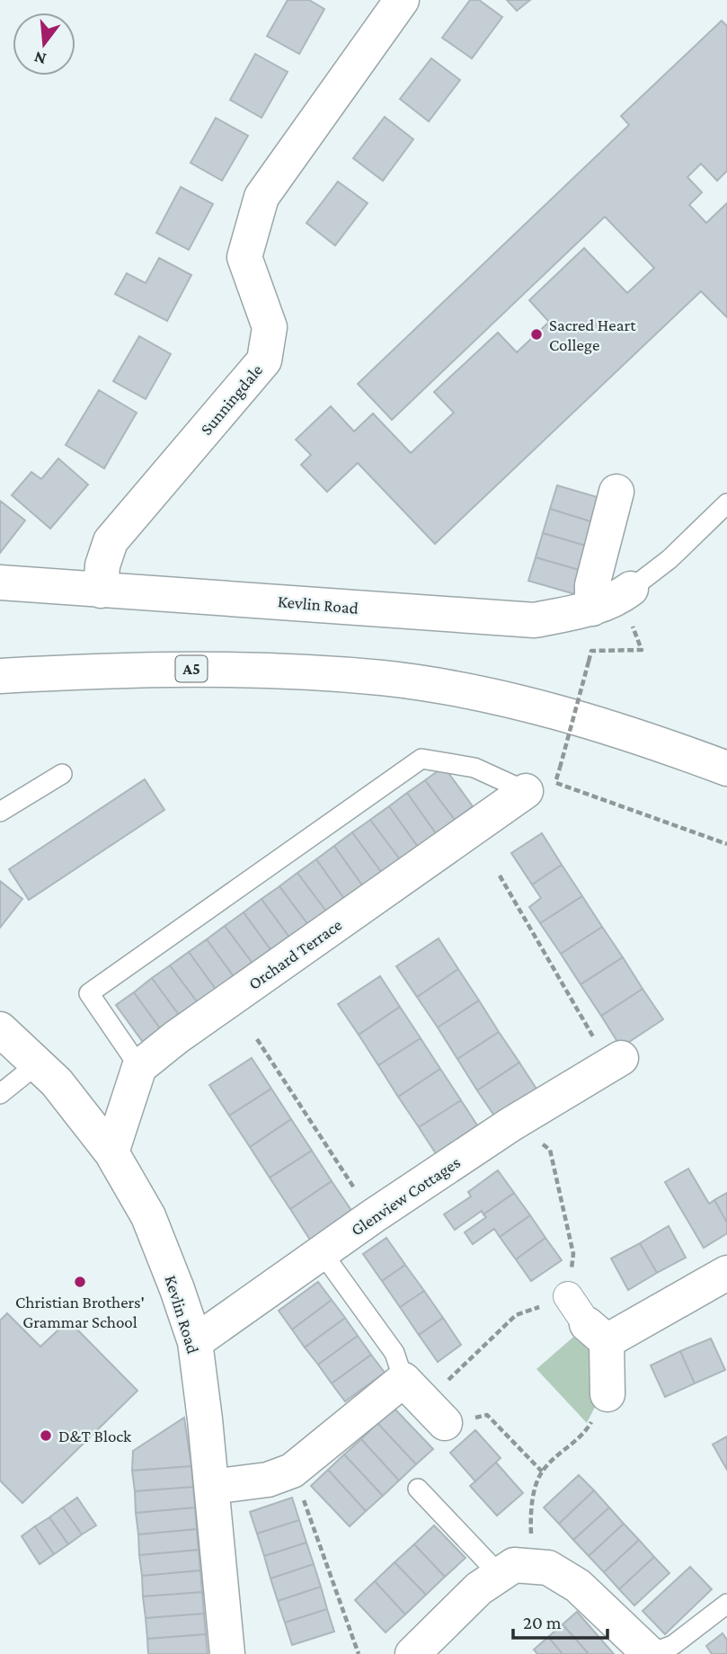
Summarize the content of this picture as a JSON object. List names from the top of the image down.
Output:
{
  "streets": {
    "main road": [
      "Sunningdale",
      "Kevlin Road",
      "A5",
      "Orchard Terrace",
      "Glenview Cottages"
    ]
  },
  "crossings": [
    ["Sunningdale", "Kevlin Road"],
    ["Kevlin Road", "Glenview Cottages"]
  ],
  "places": ["Sacred Heart College", "Christian Brothers' Grammar School", "D&T Block"],
  "scale_bar": "20 m",
  "north": "bottom"
}
